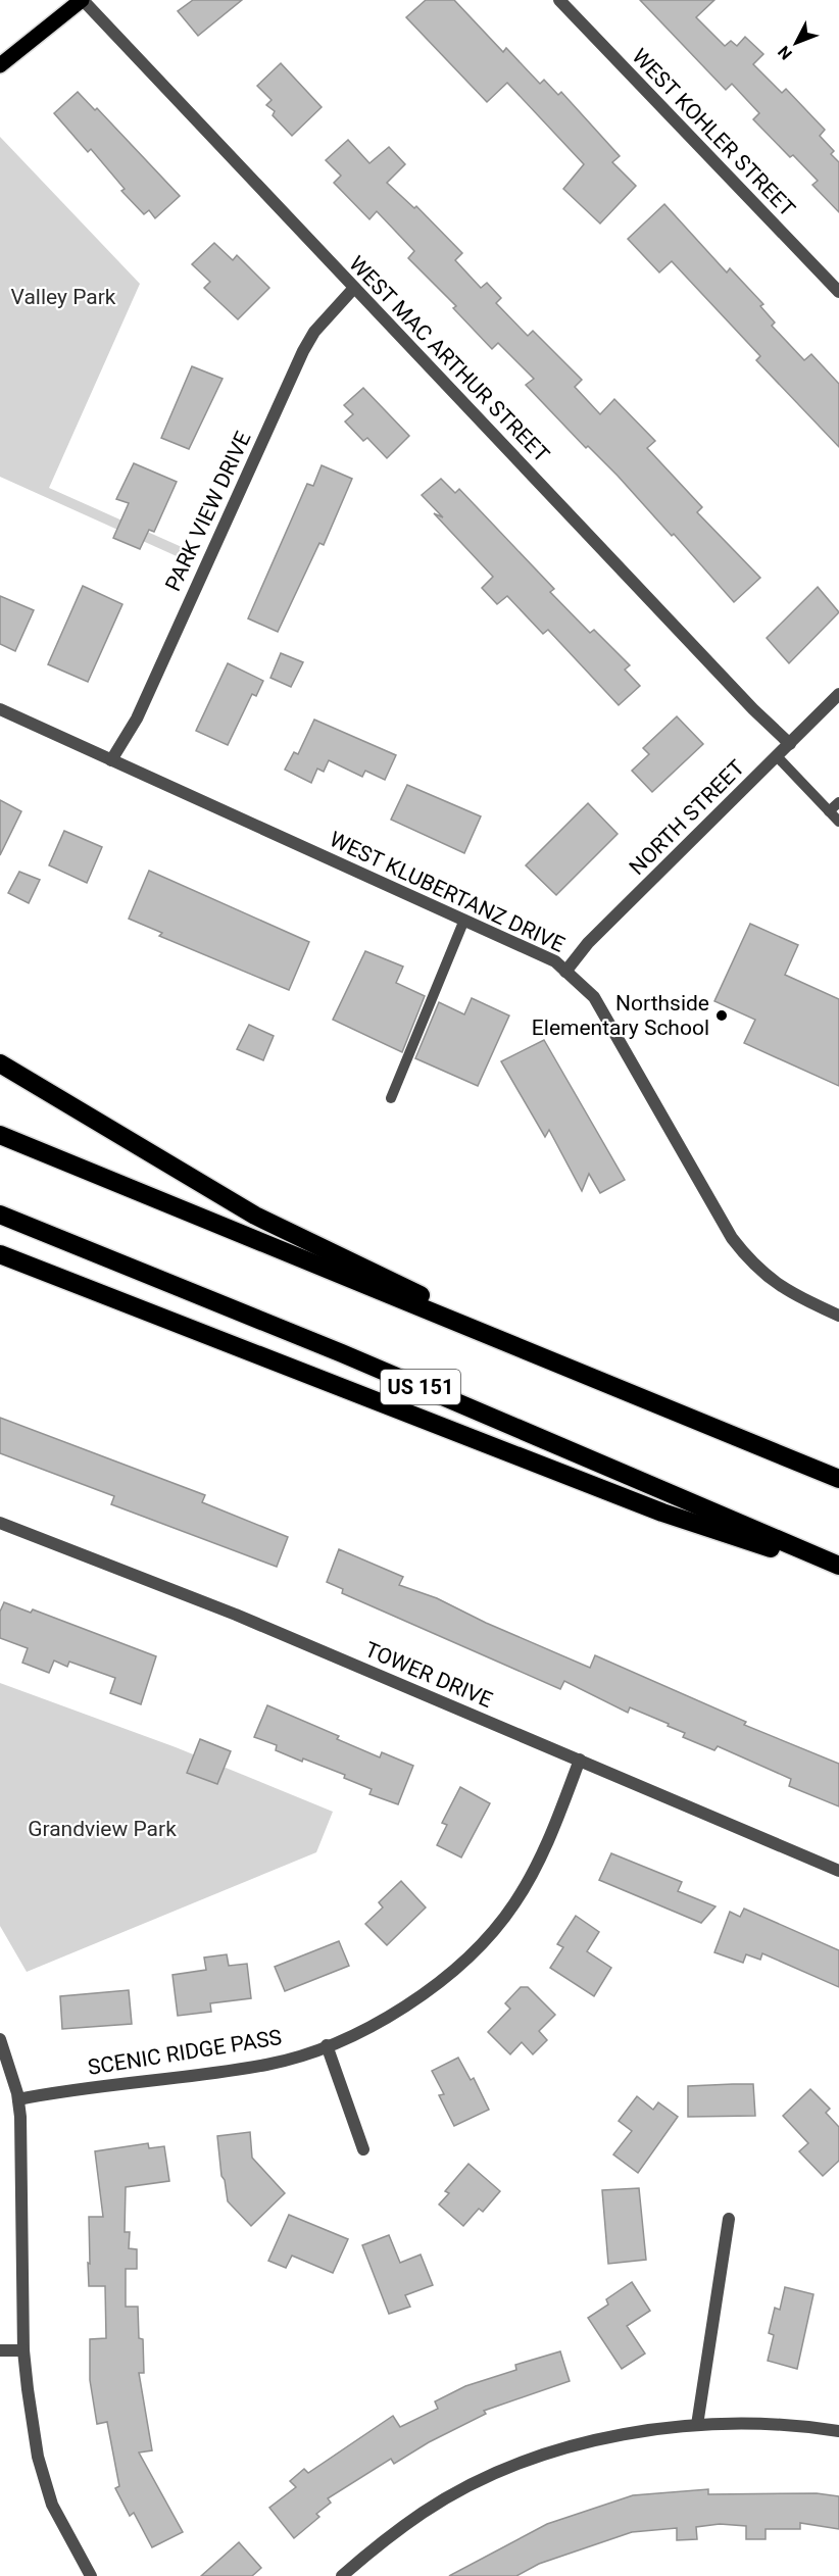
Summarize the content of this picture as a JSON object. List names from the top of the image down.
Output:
{
  "streets": {
    "highway": ["US 151"],
    "street": [
      "WEST KOHLER STREET",
      "WEST MAC ARTHUR STREET",
      "PARK VIEW DRIVE",
      "NORTH STREET",
      "WEST KLUBERTANZ DRIVE",
      "TOWER DRIVE",
      "SCENIC RIDGE PASS"
    ]
  },
  "crossings": [
    ["WEST MAC ARTHUR STREET", "PARK VIEW DRIVE"],
    ["WEST MAC ARTHUR STREET", "NORTH STREET"],
    ["PARK VIEW DRIVE", "WEST KLUBERTANZ DRIVE"],
    ["NORTH STREET", "WEST KLUBERTANZ DRIVE"],
    ["TOWER DRIVE", "SCENIC RIDGE PASS"]
  ],
  "parks": ["Valley Park", "Grandview Park"],
  "places": ["Northside Elementary School"],
  "north": "bottom left"
}
